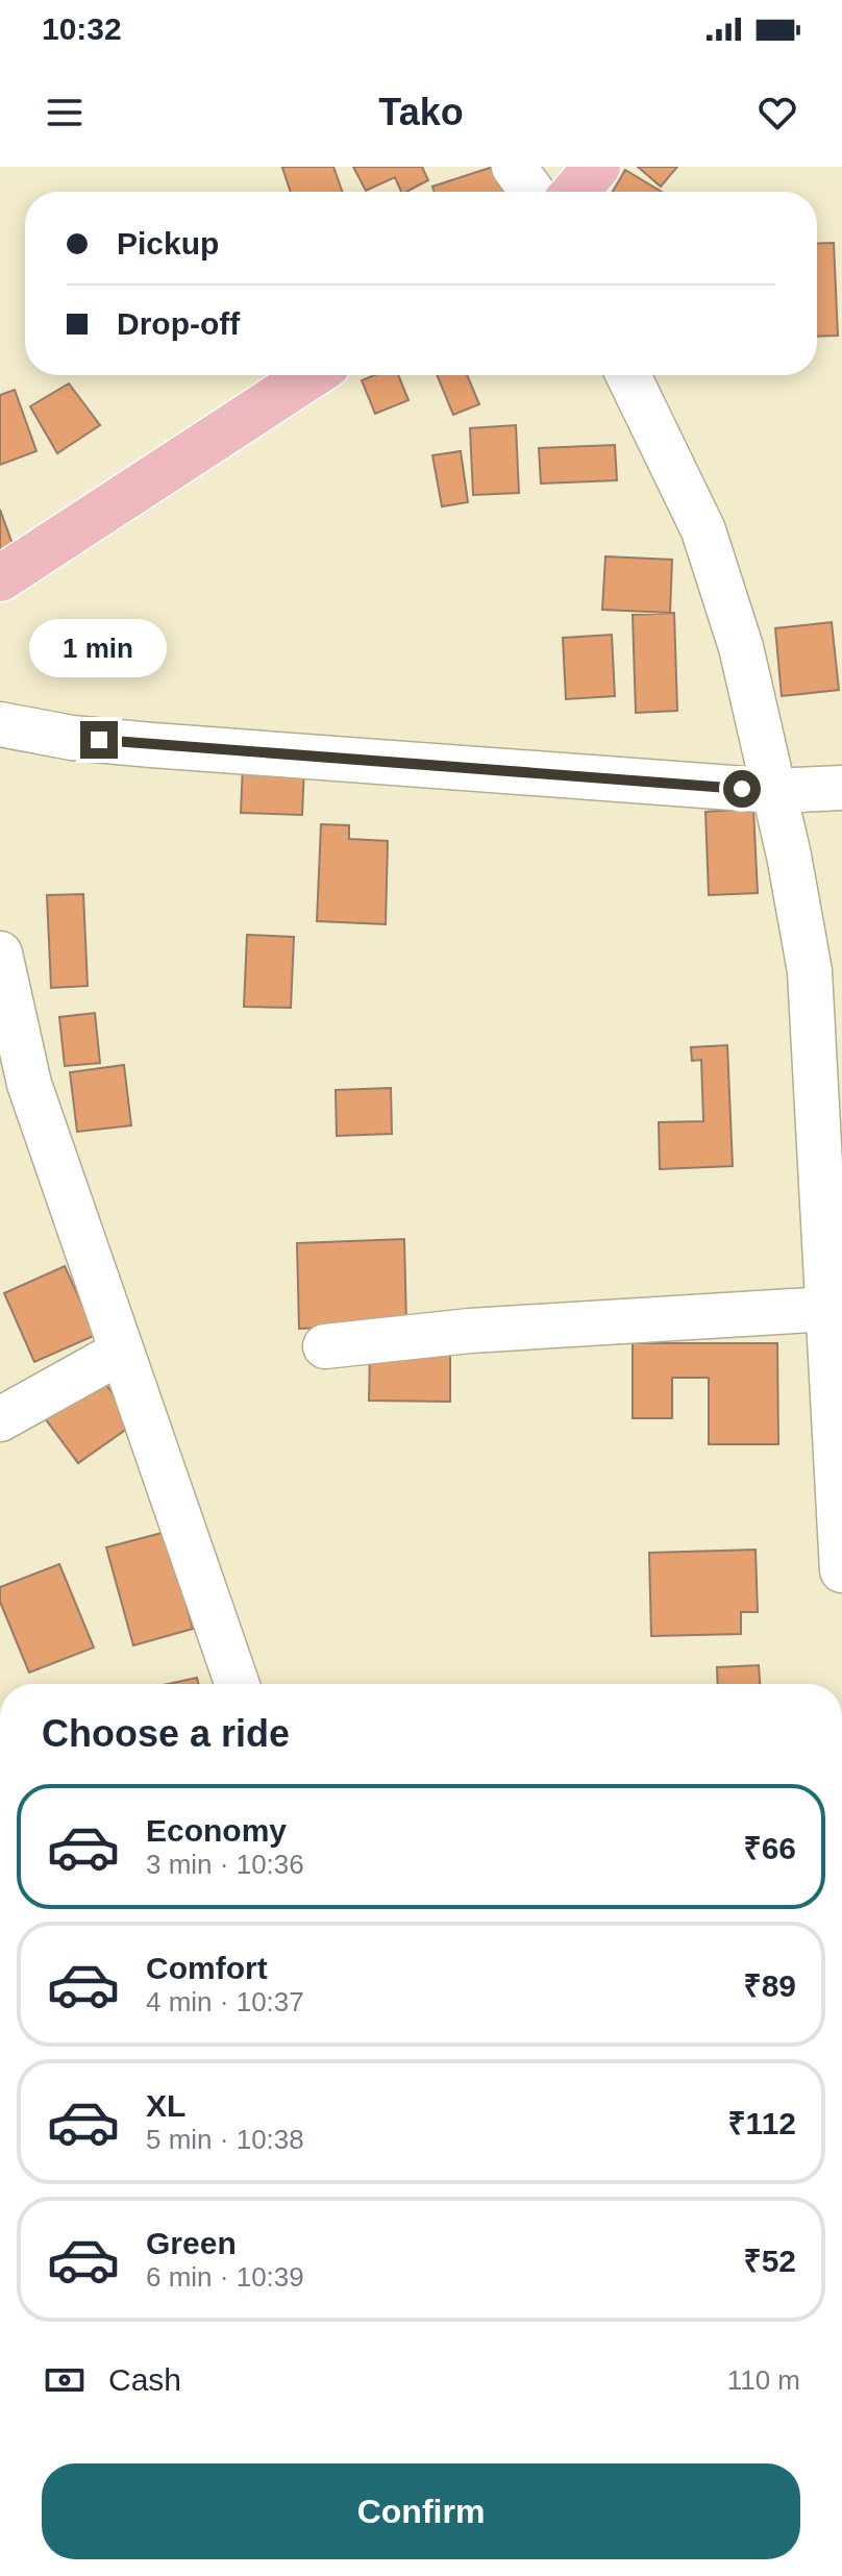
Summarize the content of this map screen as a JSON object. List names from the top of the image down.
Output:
{
  "page": {
    "status": "10:32",
    "header": "Tako",
    "banner": ["Pickup", "Drop-off"],
    "bubble": "1 min",
    "heading": "Choose a ride",
    "list": [
      {
        "name": "Economy",
        "note": "3 min · 10:36",
        "value": "₹66"
      },
      {
        "name": "Comfort",
        "note": "4 min · 10:37",
        "value": "₹89"
      },
      {
        "name": "XL",
        "note": "5 min · 10:38",
        "value": "₹112"
      },
      {
        "name": "Green",
        "note": "6 min · 10:39",
        "value": "₹52"
      }
    ],
    "pay": ["Cash", "110 m"],
    "buttons": "Confirm"
  }
}
